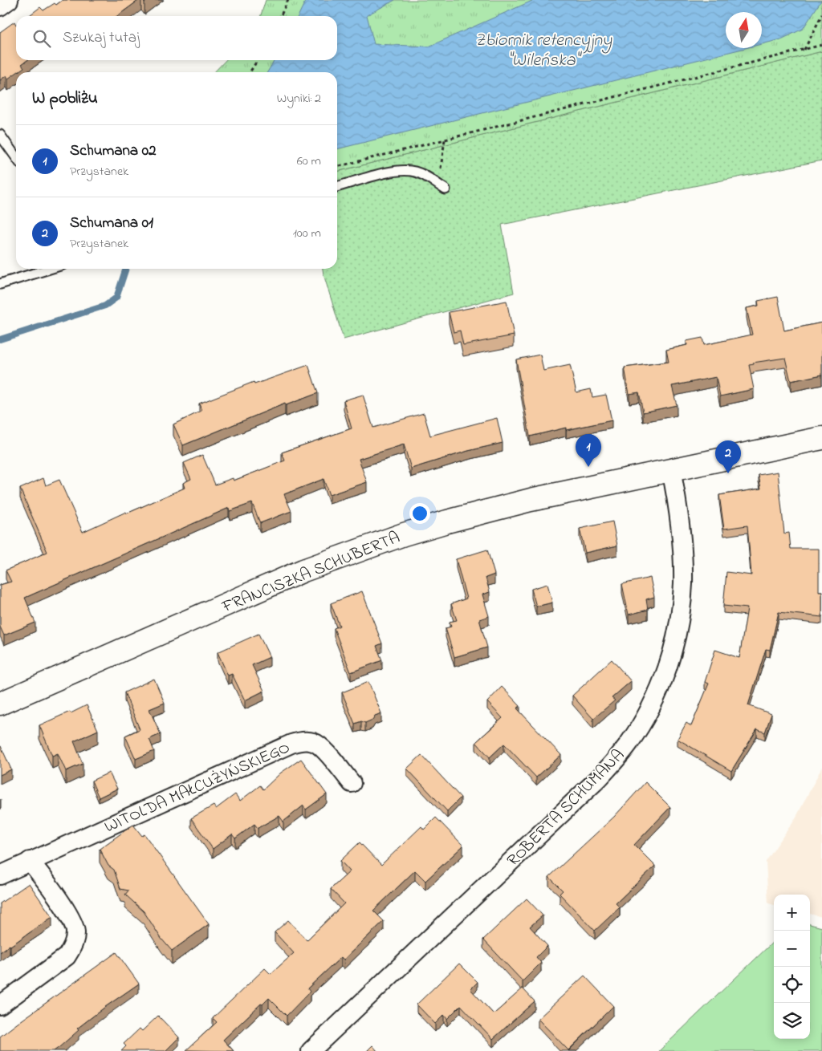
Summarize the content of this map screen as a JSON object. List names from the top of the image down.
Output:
{
  "streets": {
    "main road": ["FRANCISZKA SCHUBERTA"],
    "street": ["WITOLDA MAŁCUŻYŃSKIEGO", "ROBERTA SCHUMANA"]
  },
  "crossings": [
    ["FRANCISZKA SCHUBERTA", "ROBERTA SCHUMANA"]
  ],
  "water": ["Zbiornik retencyjny \"Wileńska\""],
  "north": "top",
  "page": {
    "search": "Szukaj tutaj",
    "heading": ["W pobliżu", "Wyniki: 2"],
    "list": [
      {
        "mark": "1",
        "name": "Schumana 02",
        "note": "Przystanek",
        "value": "60 m"
      },
      {
        "mark": "2",
        "name": "Schumana 01",
        "note": "Przystanek",
        "value": "100 m"
      }
    ],
    "pins": ["1", "2"],
    "map_buttons": ["+", "−"]
  }
}
